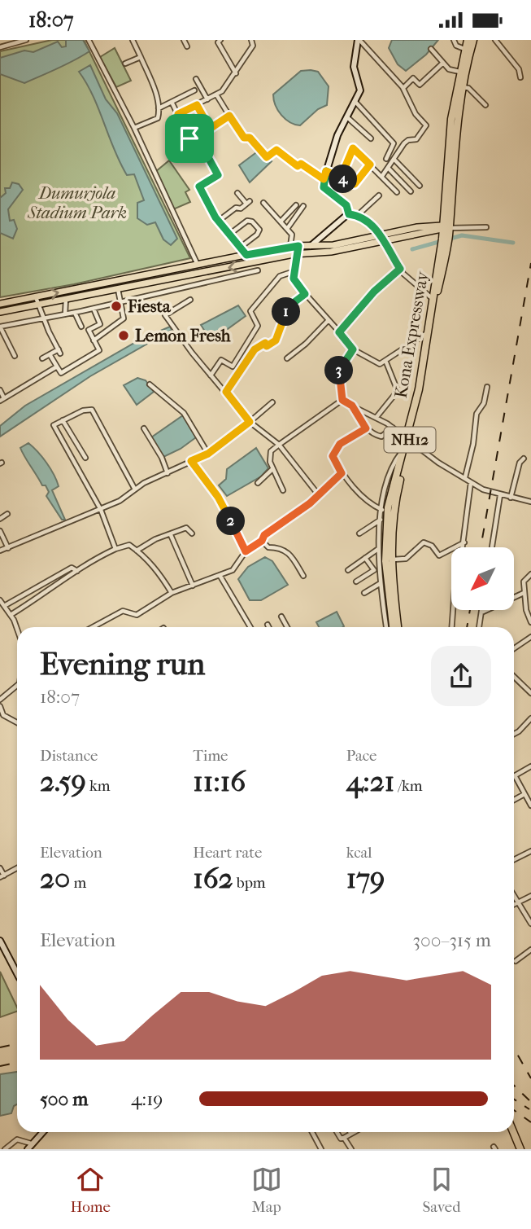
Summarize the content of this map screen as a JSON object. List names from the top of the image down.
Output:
{
  "streets": {
    "highway": ["Kona Expressway", "NH12"]
  },
  "parks": ["Dumurjola Stadium Park"],
  "places": ["Fiesta", "Lemon Fresh"],
  "north": "bottom left",
  "page": {
    "status": "18:07",
    "pins": [
      "4",
      "1",
      "3",
      "2"
    ],
    "heading": ["Evening run", "18:07"],
    "stats": [
      ["Distance", "2.59 km"],
      ["Time", "11:16"],
      ["Pace", "4:21 /km"],
      ["Elevation", "20 m"],
      ["Heart rate", "162 bpm"],
      ["kcal", "179"]
    ],
    "chart": ["Elevation", "300–315 m"],
    "list": [
      {
        "name": "500 m",
        "note": "4:19"
      }
    ],
    "tabs": ["Home", "Map", "Saved"]
  }
}
